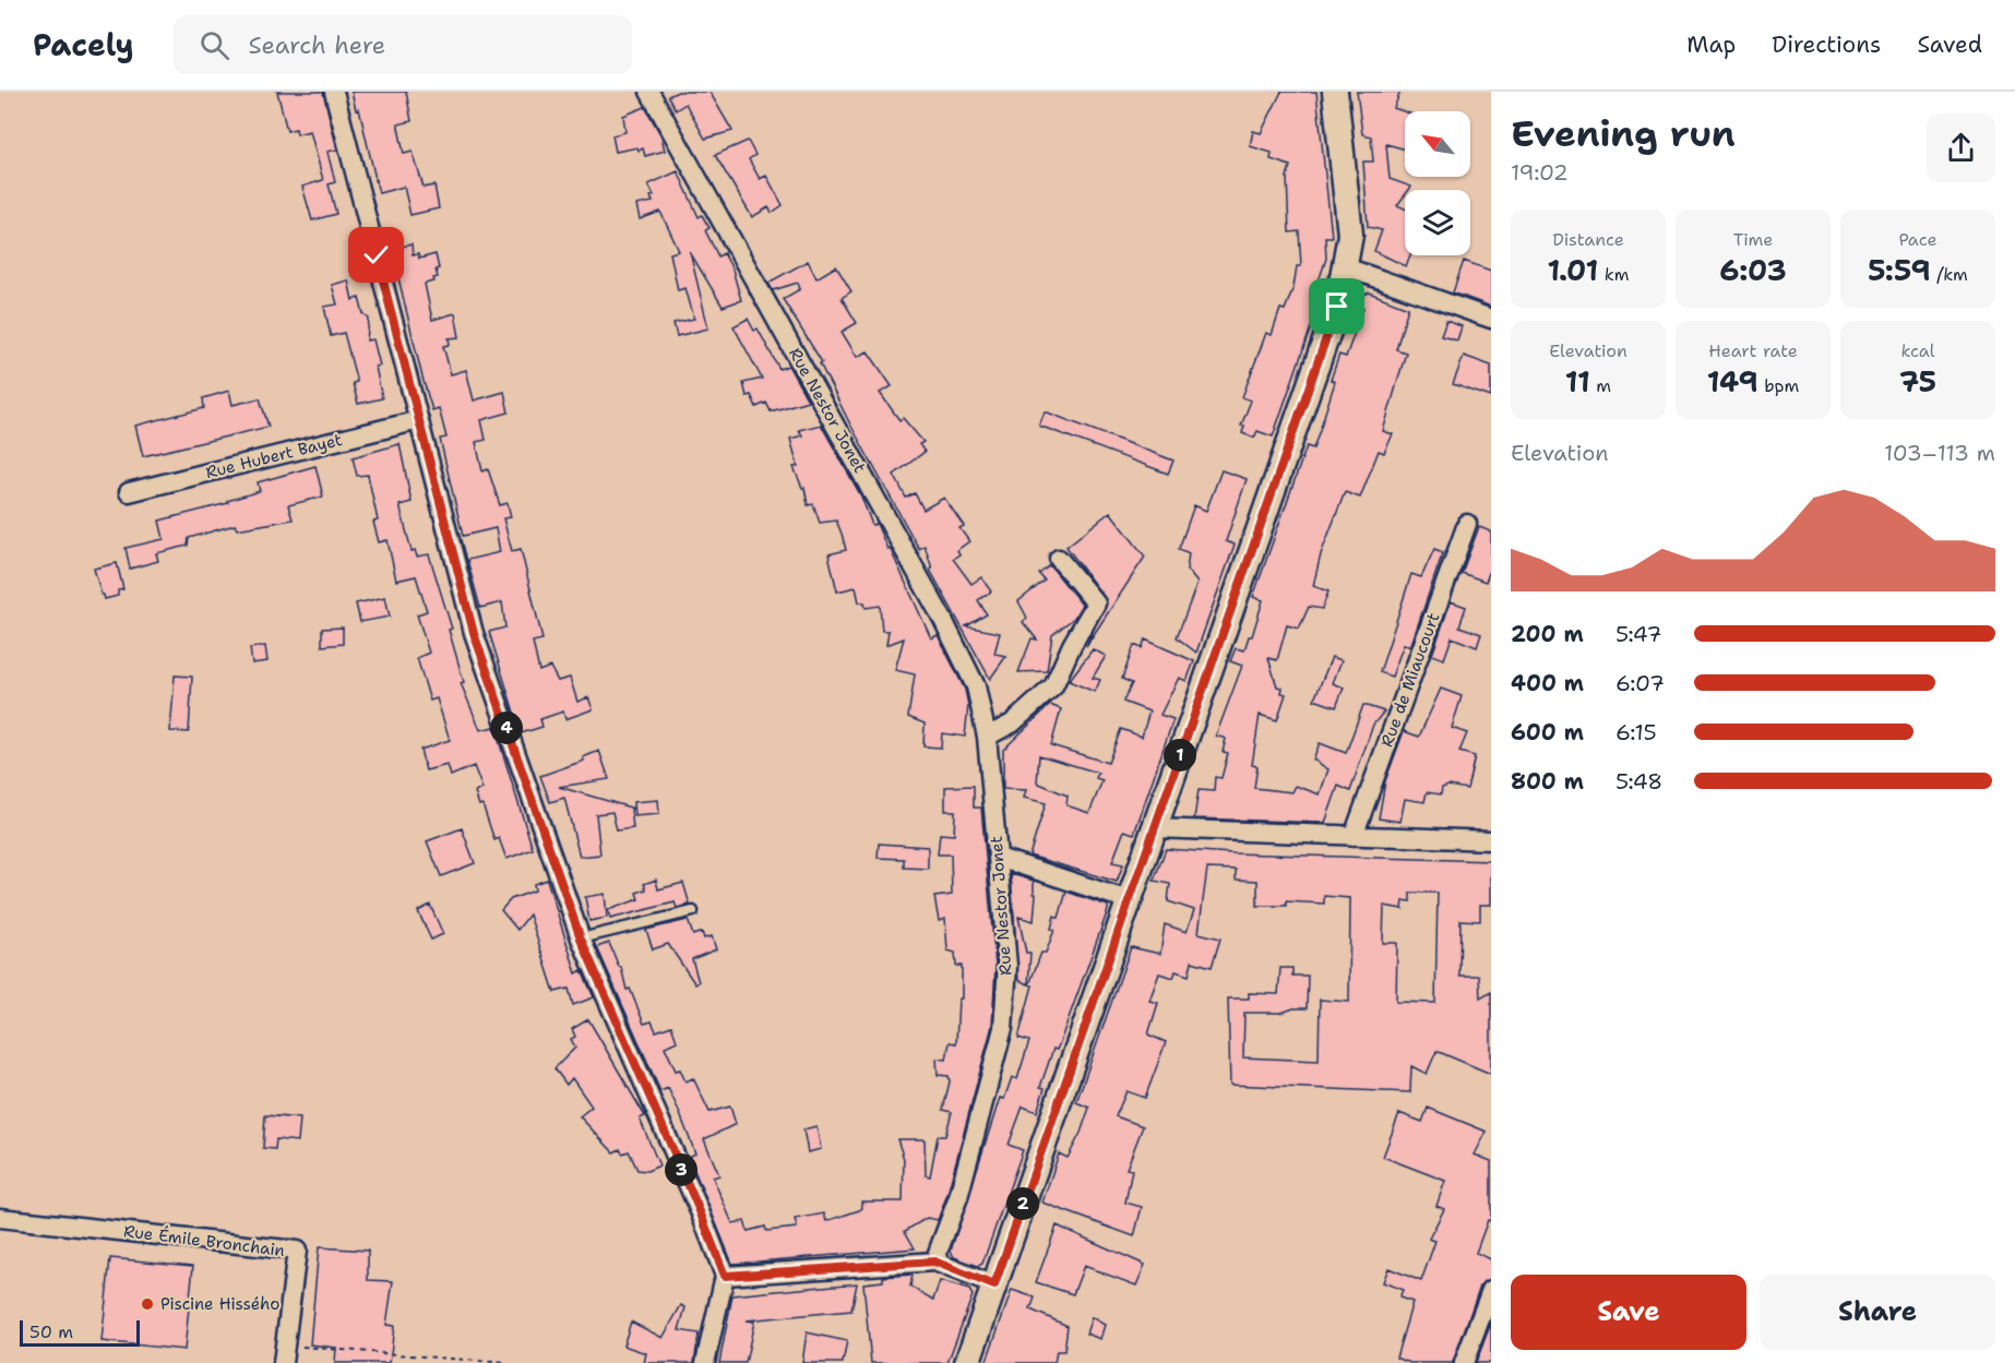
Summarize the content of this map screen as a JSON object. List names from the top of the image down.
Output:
{
  "streets": {
    "street": [
      "Rue Nestor Jonet",
      "Rue Hubert Bayet",
      "Rue de Miaucourt",
      "Rue Émile Bronchain"
    ]
  },
  "places": ["Piscine Hissého"],
  "scale_bar": "50 m",
  "north": "top left",
  "page": {
    "header": "Pacely",
    "search": "Search here",
    "nav": ["Map", "Directions", "Saved"],
    "heading": ["Evening run", "19:02"],
    "stats": [
      ["Distance", "1.01 km"],
      ["Time", "6:03"],
      ["Pace", "5:59 /km"],
      ["Elevation", "11 m"],
      ["Heart rate", "149 bpm"],
      ["kcal", "75"]
    ],
    "chart": ["Elevation", "103–113 m"],
    "list": [
      {
        "name": "200 m",
        "note": "5:47"
      },
      {
        "name": "400 m",
        "note": "6:07"
      },
      {
        "name": "600 m",
        "note": "6:15"
      },
      {
        "name": "800 m",
        "note": "5:48"
      }
    ],
    "pins": [
      "4",
      "1",
      "3",
      "2"
    ],
    "buttons": ["Save", "Share"],
    "scale": "50 m"
  }
}
